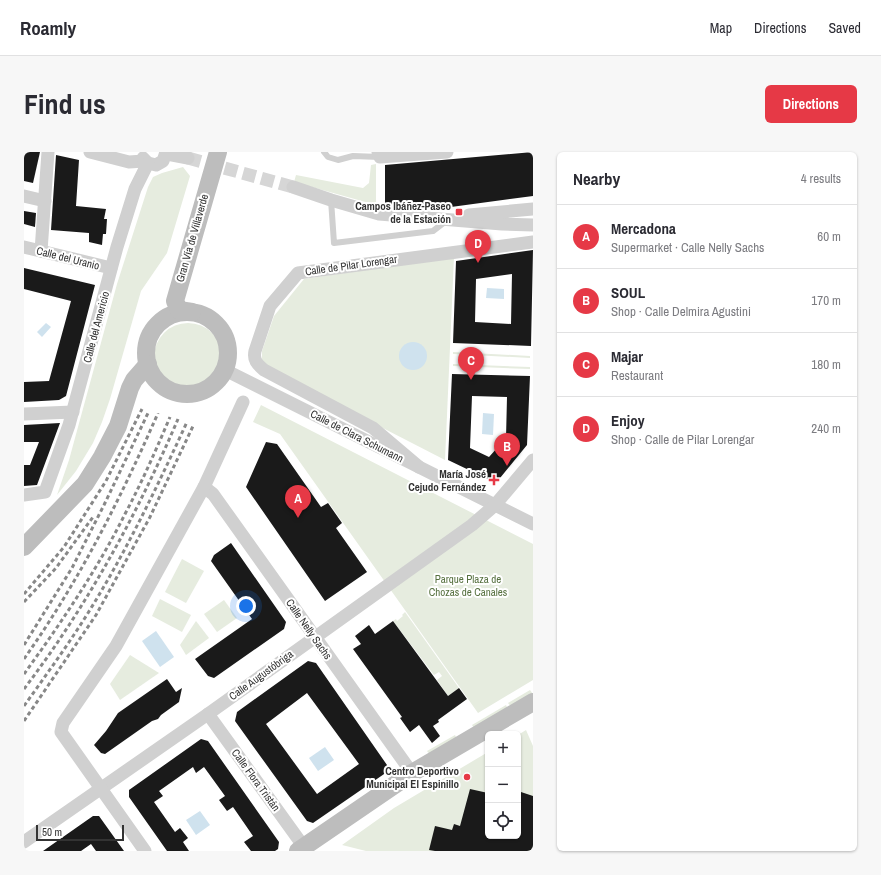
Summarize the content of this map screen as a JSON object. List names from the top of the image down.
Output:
{
  "streets": {
    "street": [
      "Gran Vía de Villaverde",
      "Calle del Uranio",
      "Calle de Pilar Lorengar",
      "Calle del Americio",
      "Calle de Clara Schumann",
      "Calle Nelly Sachs",
      "Calle Augustóbriga",
      "Calle Flora Tristán"
    ]
  },
  "crossings": [
    ["Gran Vía de Villaverde", "Calle de Clara Schumann"],
    ["Calle del Uranio", "Calle del Americio"],
    ["Calle de Pilar Lorengar", "Calle de Clara Schumann"],
    ["Calle de Clara Schumann", "Calle Augustóbriga"],
    ["Calle Nelly Sachs", "Calle Augustóbriga"],
    ["Calle Augustóbriga", "Calle Flora Tristán"]
  ],
  "parks": ["Parque Plaza de Chozas de Canales"],
  "places": {
    "transit": ["Campos Ibáñez-Paseo de la Estación"],
    "health": ["María José Cejudo Fernández"],
    "other": ["Centro Deportivo Municipal El Espinillo"]
  },
  "scale_bar": "50 m",
  "page": {
    "header": "Roamly",
    "nav": ["Map", "Directions", "Saved"],
    "title": "Find us",
    "buttons": "Directions",
    "heading": ["Nearby", "4 results"],
    "list": [
      {
        "mark": "A",
        "name": "Mercadona",
        "note": "Supermarket · Calle Nelly Sachs",
        "value": "60 m"
      },
      {
        "mark": "B",
        "name": "SOUL",
        "note": "Shop · Calle Delmira Agustini",
        "value": "170 m"
      },
      {
        "mark": "C",
        "name": "Majar",
        "note": "Restaurant",
        "value": "180 m"
      },
      {
        "mark": "D",
        "name": "Enjoy",
        "note": "Shop · Calle de Pilar Lorengar",
        "value": "240 m"
      }
    ],
    "pins": [
      "D",
      "C",
      "B",
      "A"
    ],
    "map_buttons": ["+", "−"],
    "scale": "50 m"
  }
}
